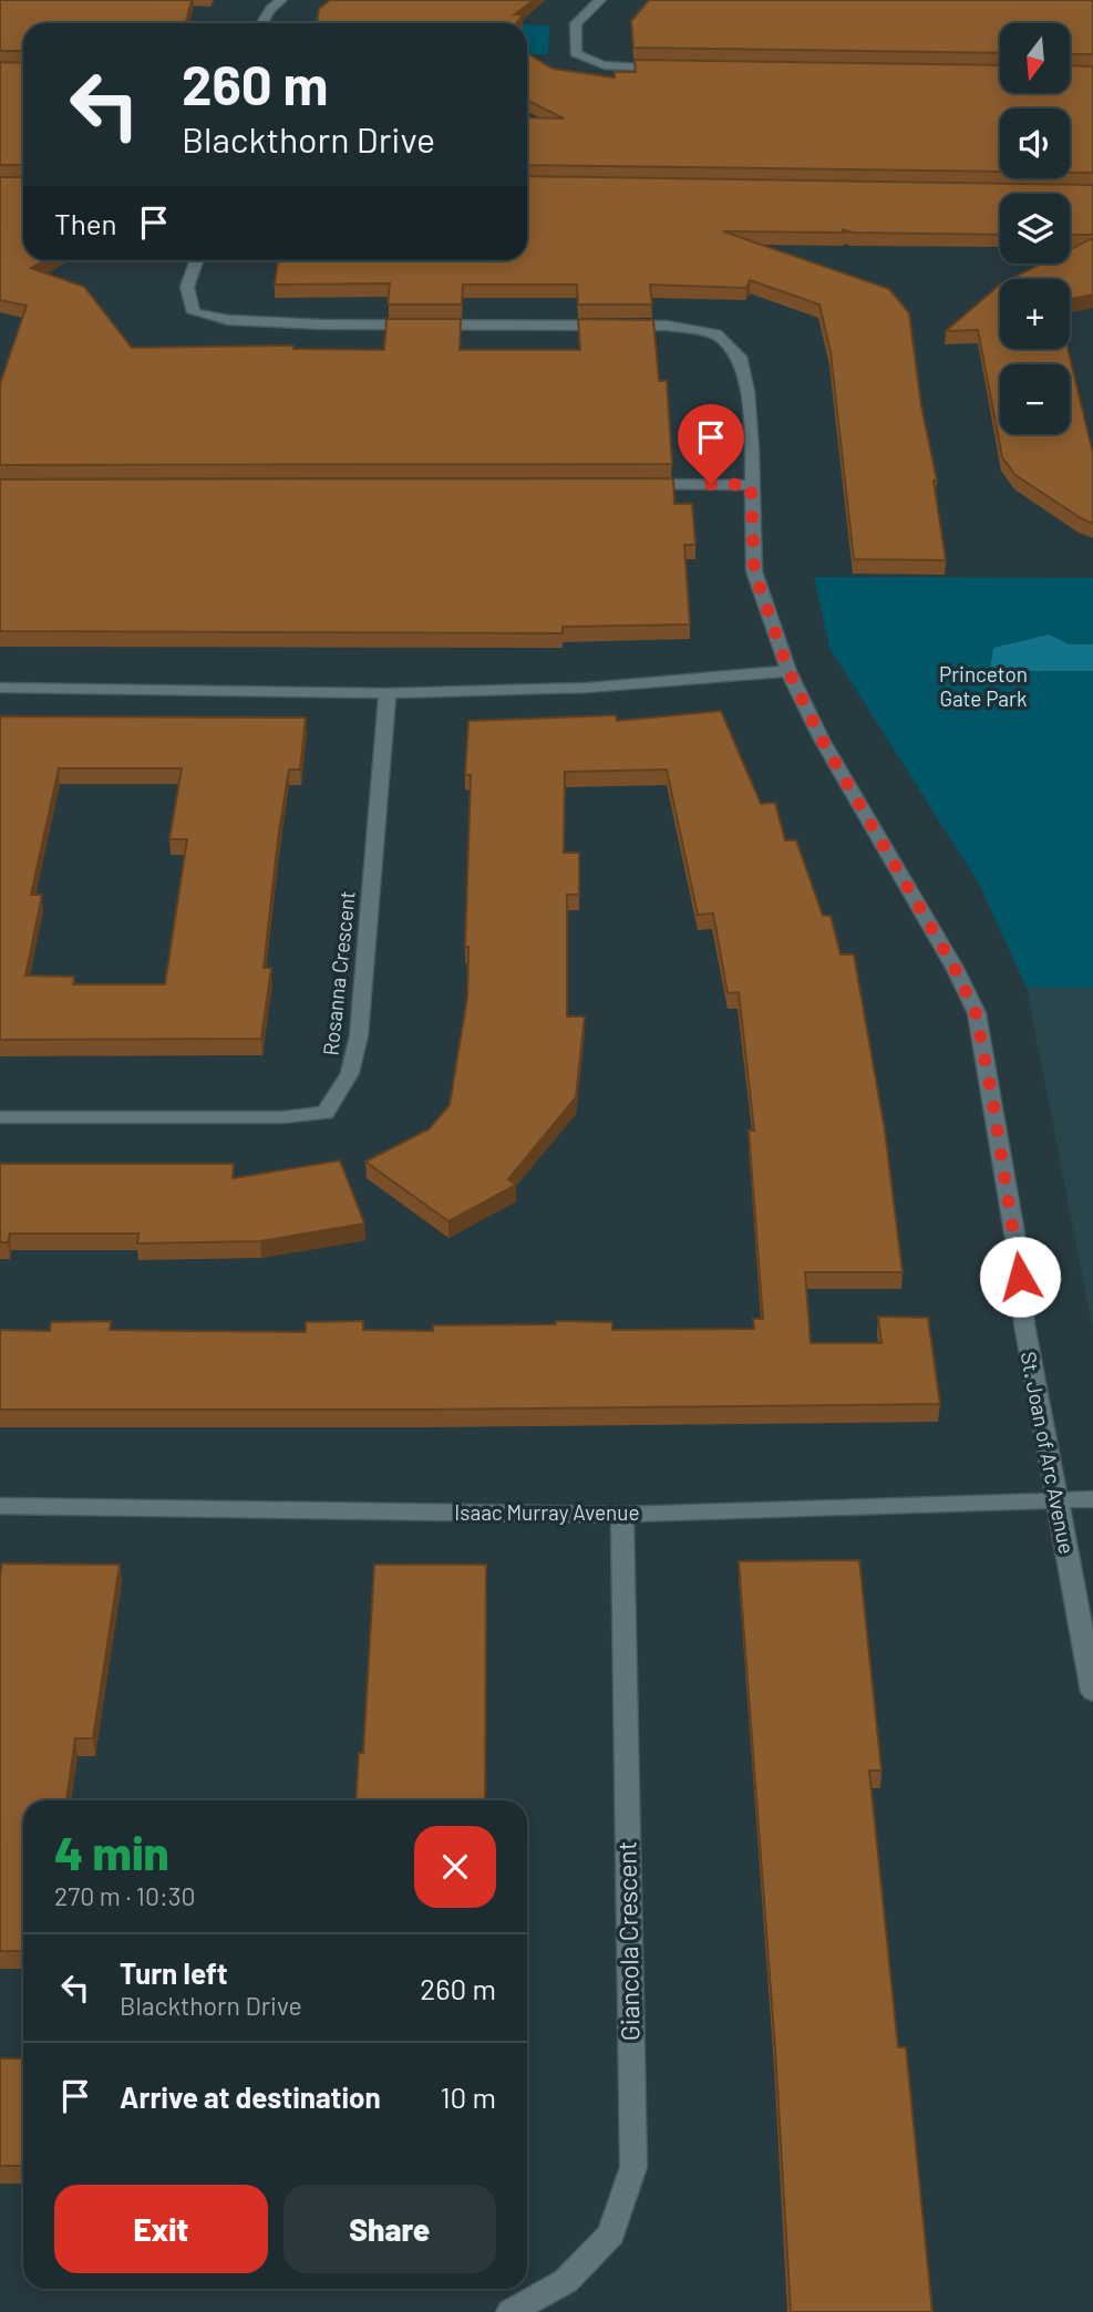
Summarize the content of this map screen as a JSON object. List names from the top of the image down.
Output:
{
  "streets": {
    "street": [
      "Rosanna Crescent",
      "St. Joan of Arc Avenue",
      "Isaac Murray Avenue",
      "Giancola Crescent"
    ]
  },
  "crossings": [
    ["St. Joan of Arc Avenue", "Isaac Murray Avenue"],
    ["Isaac Murray Avenue", "Giancola Crescent"]
  ],
  "parks": ["Princeton Gate Park"],
  "north": "bottom",
  "page": {
    "map_buttons": ["+", "−"],
    "turn": ["260 m", "Blackthorn Drive"],
    "then": "Then",
    "heading": ["4 min", "270 m · 10:30"],
    "list": [
      {
        "name": "Turn left",
        "note": "Blackthorn Drive",
        "value": "260 m"
      },
      {
        "name": "Arrive at destination",
        "value": "10 m"
      }
    ],
    "buttons": ["Exit", "Share"]
  }
}
